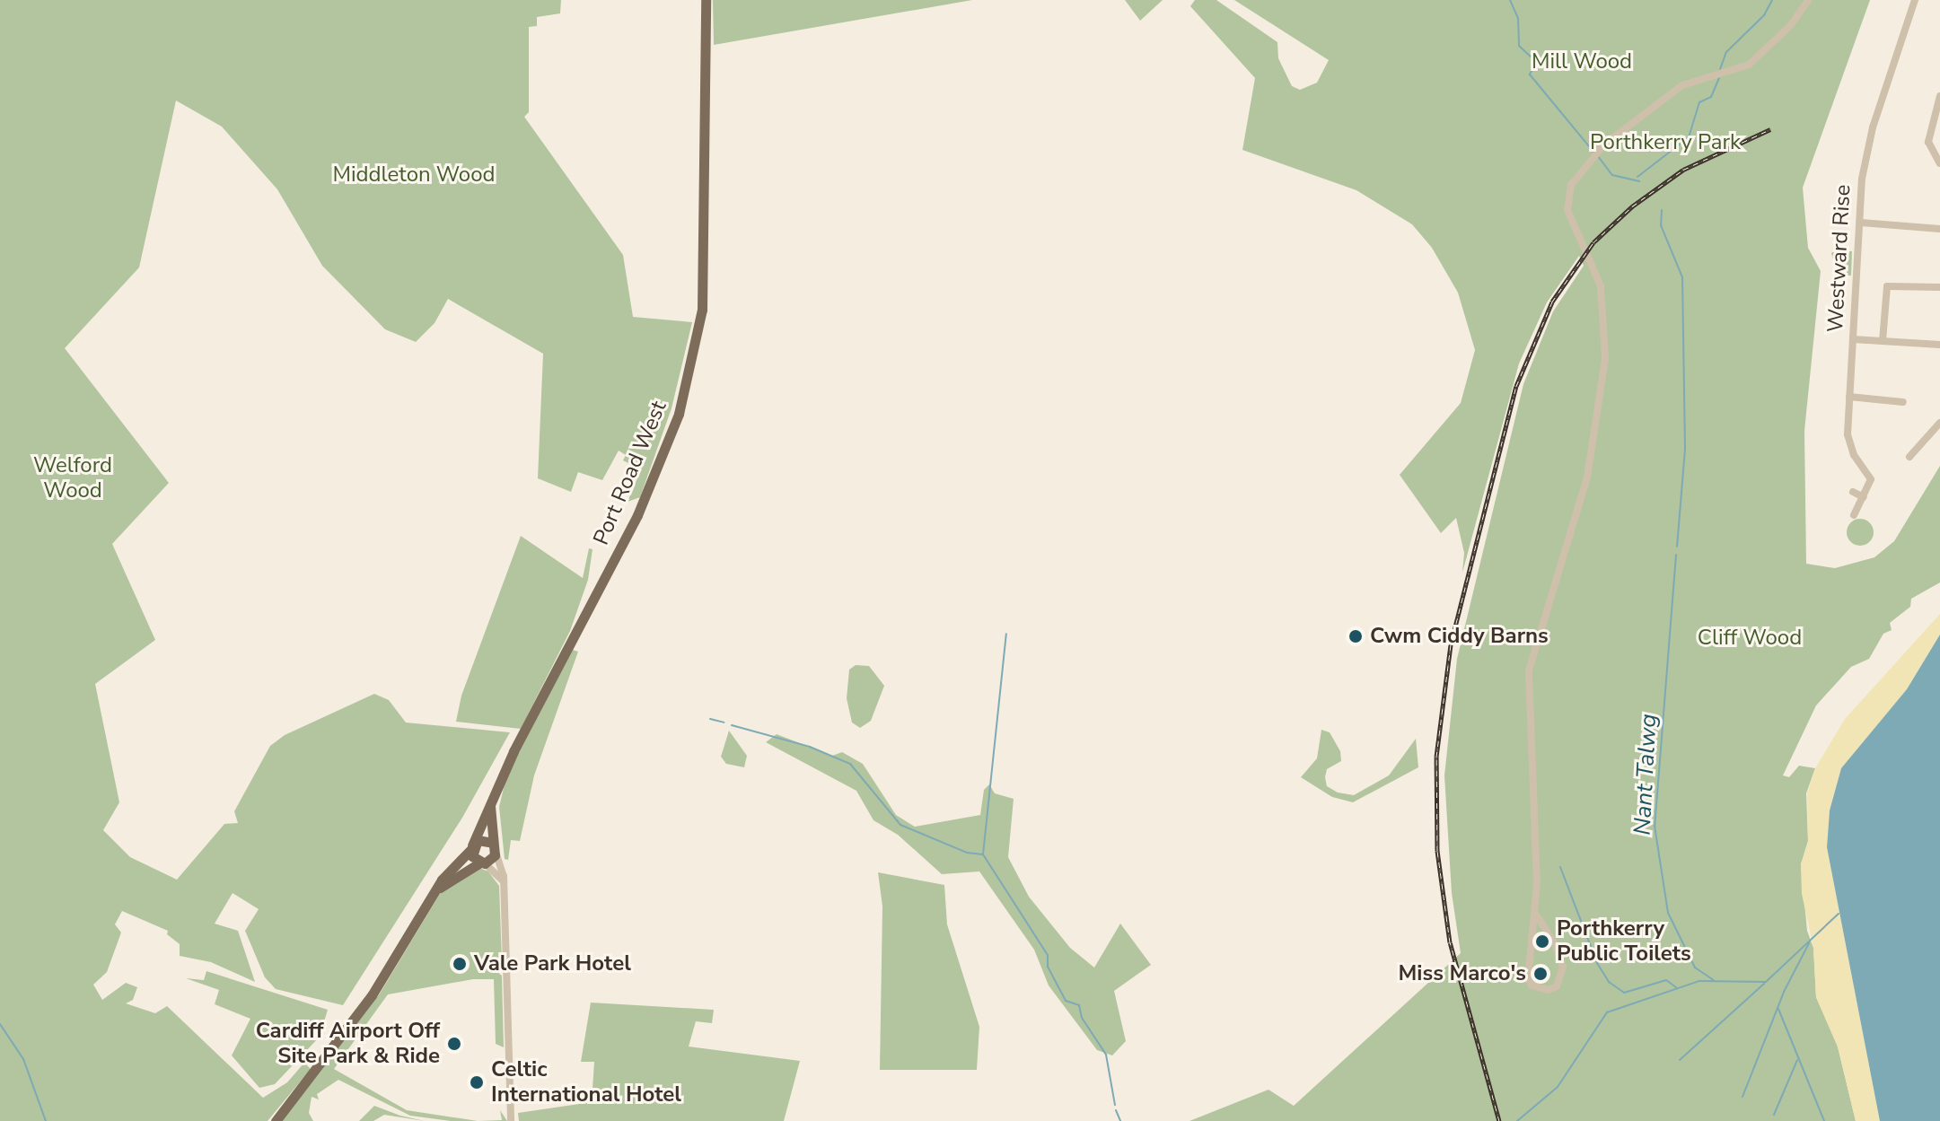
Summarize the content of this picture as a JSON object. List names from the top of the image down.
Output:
{
  "streets": {
    "main road": ["Port Road West"],
    "street": ["Westward Rise"]
  },
  "water": ["Nant Talwg"],
  "parks": [
    "Mill Wood",
    "Porthkerry Park",
    "Middleton Wood",
    "Welford Wood",
    "Cliff Wood"
  ],
  "places": [
    "Cwm Ciddy Barns",
    "Porthkerry Public Toilets",
    "Vale Park Hotel",
    "Miss Marco's",
    "Cardiff Airport Off Site Park & Ride",
    "Celtic International Hotel"
  ]
}
